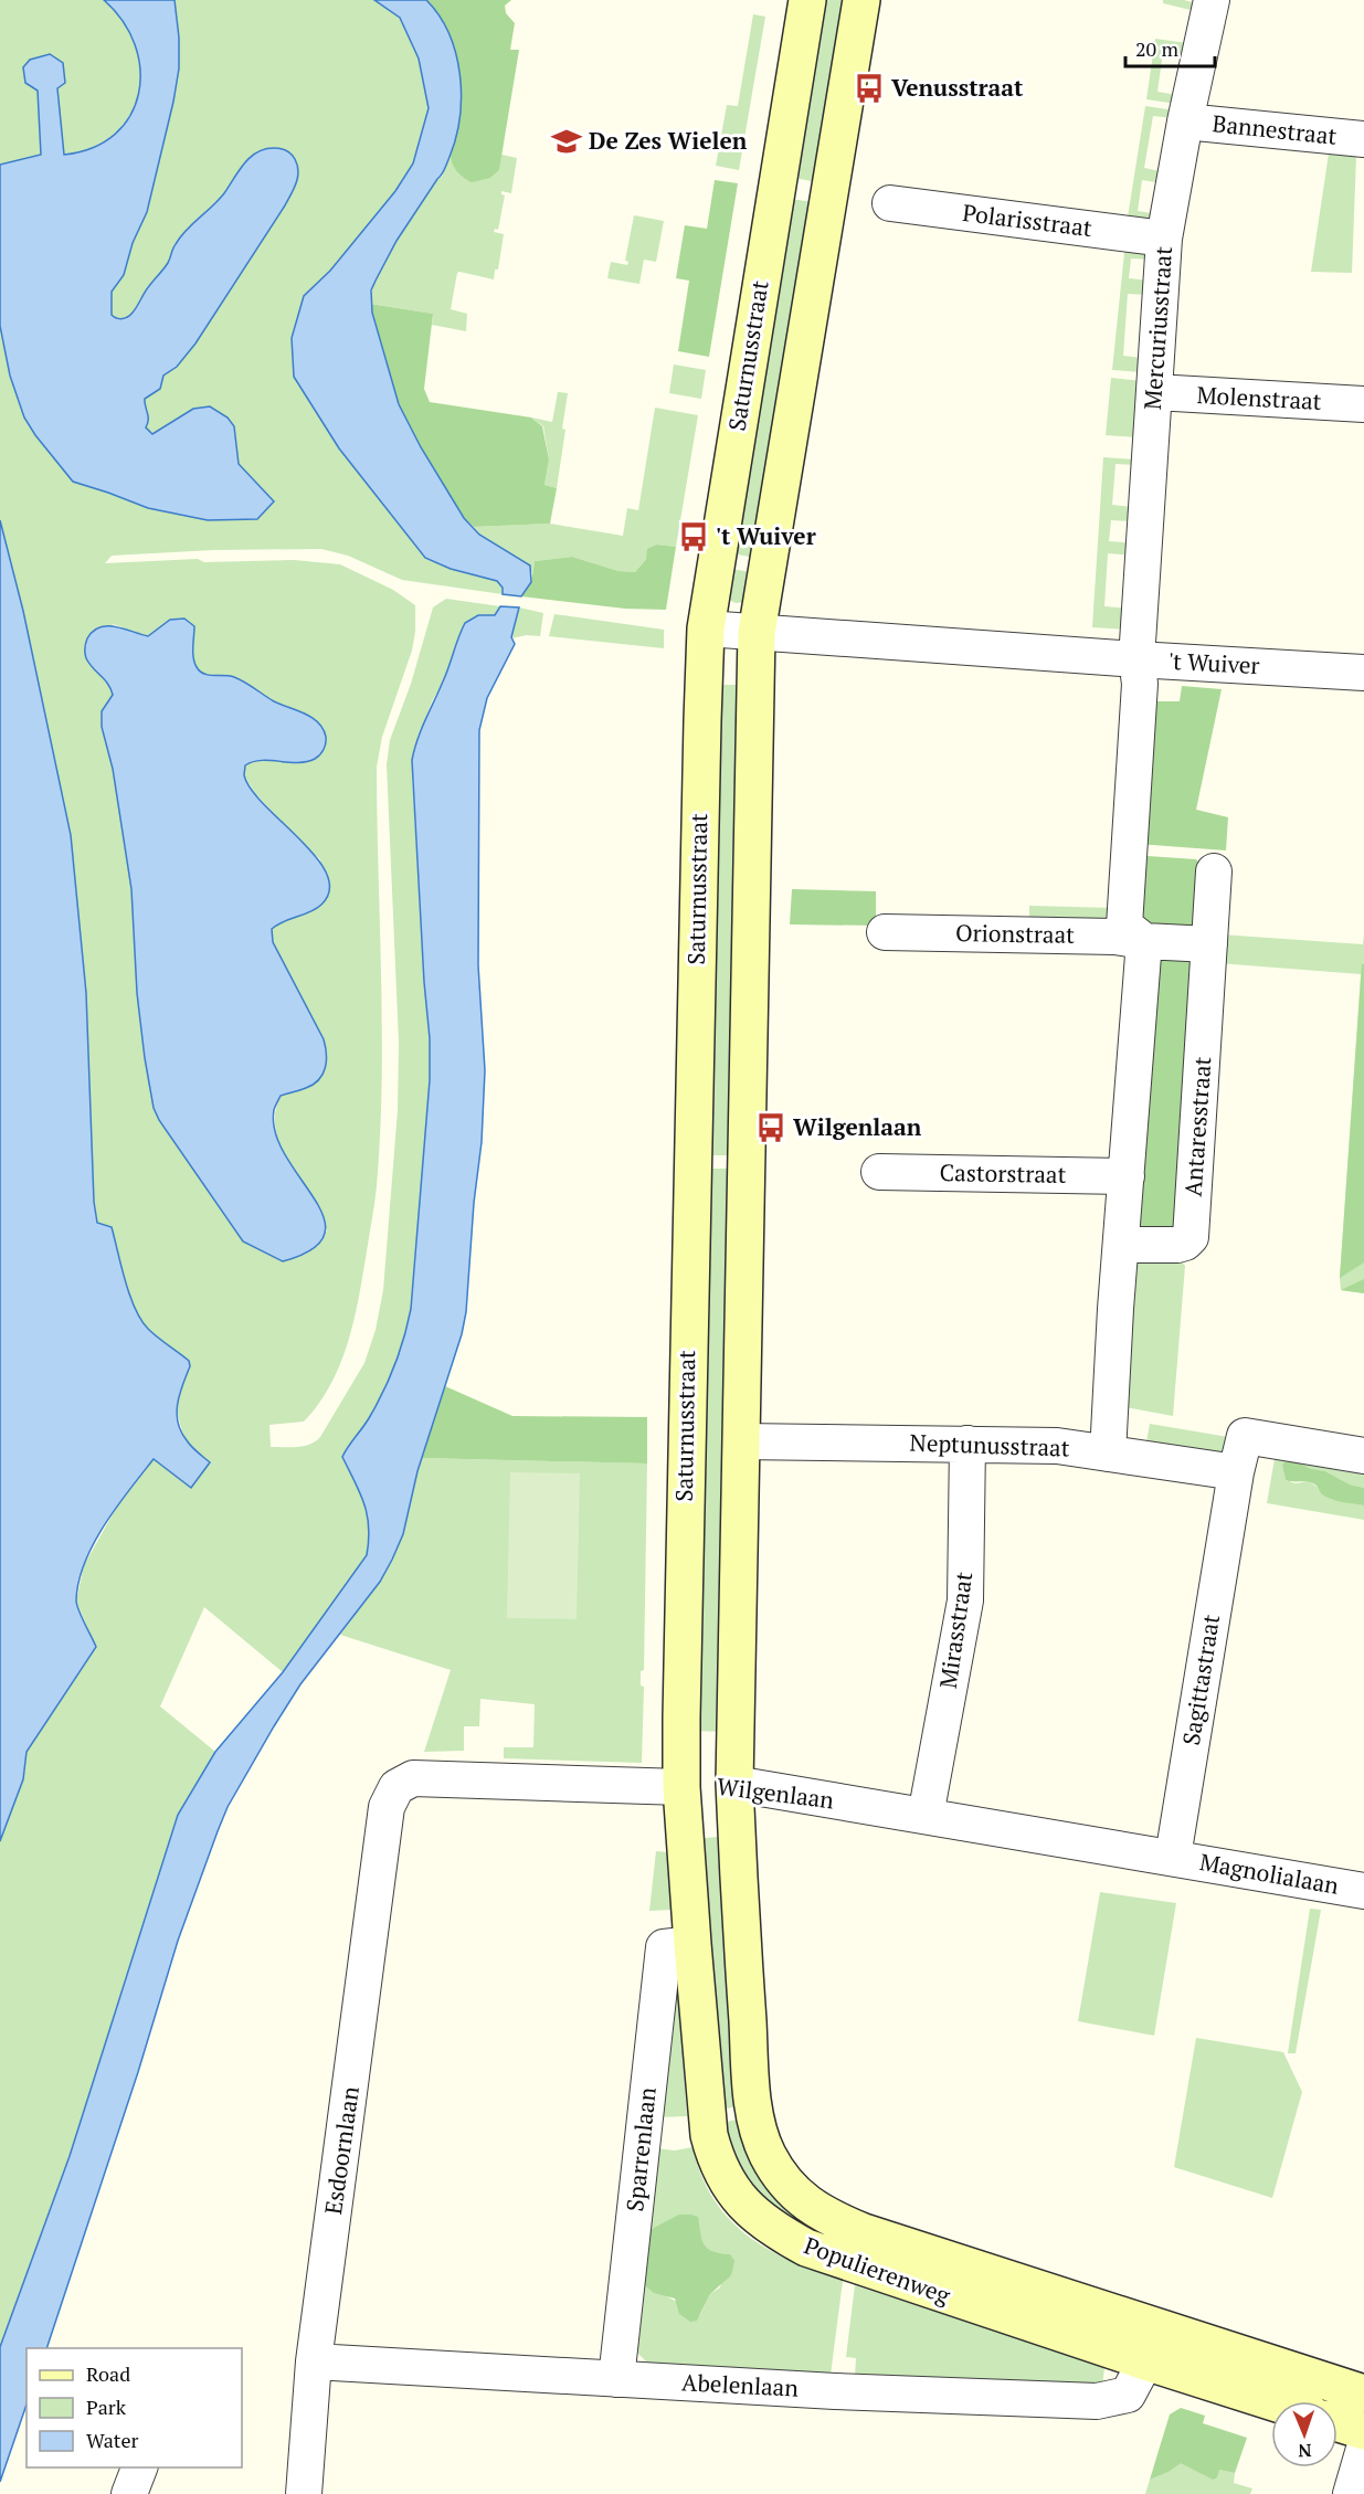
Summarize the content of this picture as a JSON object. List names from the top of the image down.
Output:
{
  "streets": {
    "street": [
      "Bannestraat",
      "Polarisstraat",
      "Mercuriusstraat",
      "Saturnusstraat",
      "Molenstraat",
      "'t Wuiver",
      "Orionstraat",
      "Antaresstraat",
      "Castorstraat",
      "Neptunusstraat",
      "Mirasstraat",
      "Sagittastraat",
      "Wilgenlaan",
      "Magnolialaan",
      "Sparrenlaan",
      "Esdoornlaan",
      "Populierenweg",
      "Abelenlaan"
    ]
  },
  "crossings": [
    ["Bannestraat", "Mercuriusstraat"],
    ["Polarisstraat", "Mercuriusstraat"],
    ["Mercuriusstraat", "Molenstraat"],
    ["Mercuriusstraat", "'t Wuiver"],
    ["Saturnusstraat", "'t Wuiver"],
    ["Saturnusstraat", "Wilgenlaan"],
    ["Saturnusstraat", "Populierenweg"],
    ["Neptunusstraat", "Mirasstraat"],
    ["Neptunusstraat", "Sagittastraat"],
    ["Mirasstraat", "Wilgenlaan"],
    ["Sagittastraat", "Wilgenlaan"],
    ["Sagittastraat", "Magnolialaan"],
    ["Wilgenlaan", "Magnolialaan"],
    ["Wilgenlaan", "Esdoornlaan"],
    ["Wilgenlaan", "Populierenweg"],
    ["Sparrenlaan", "Populierenweg"],
    ["Sparrenlaan", "Abelenlaan"],
    ["Esdoornlaan", "Abelenlaan"],
    ["Populierenweg", "Abelenlaan"]
  ],
  "places": {
    "bus stop": ["Venusstraat", "'t Wuiver", "Wilgenlaan"],
    "school or university": ["De Zes Wielen"]
  },
  "legend": ["Road", "Park", "Water"],
  "scale_bar": "20 m",
  "north": "bottom"
}
